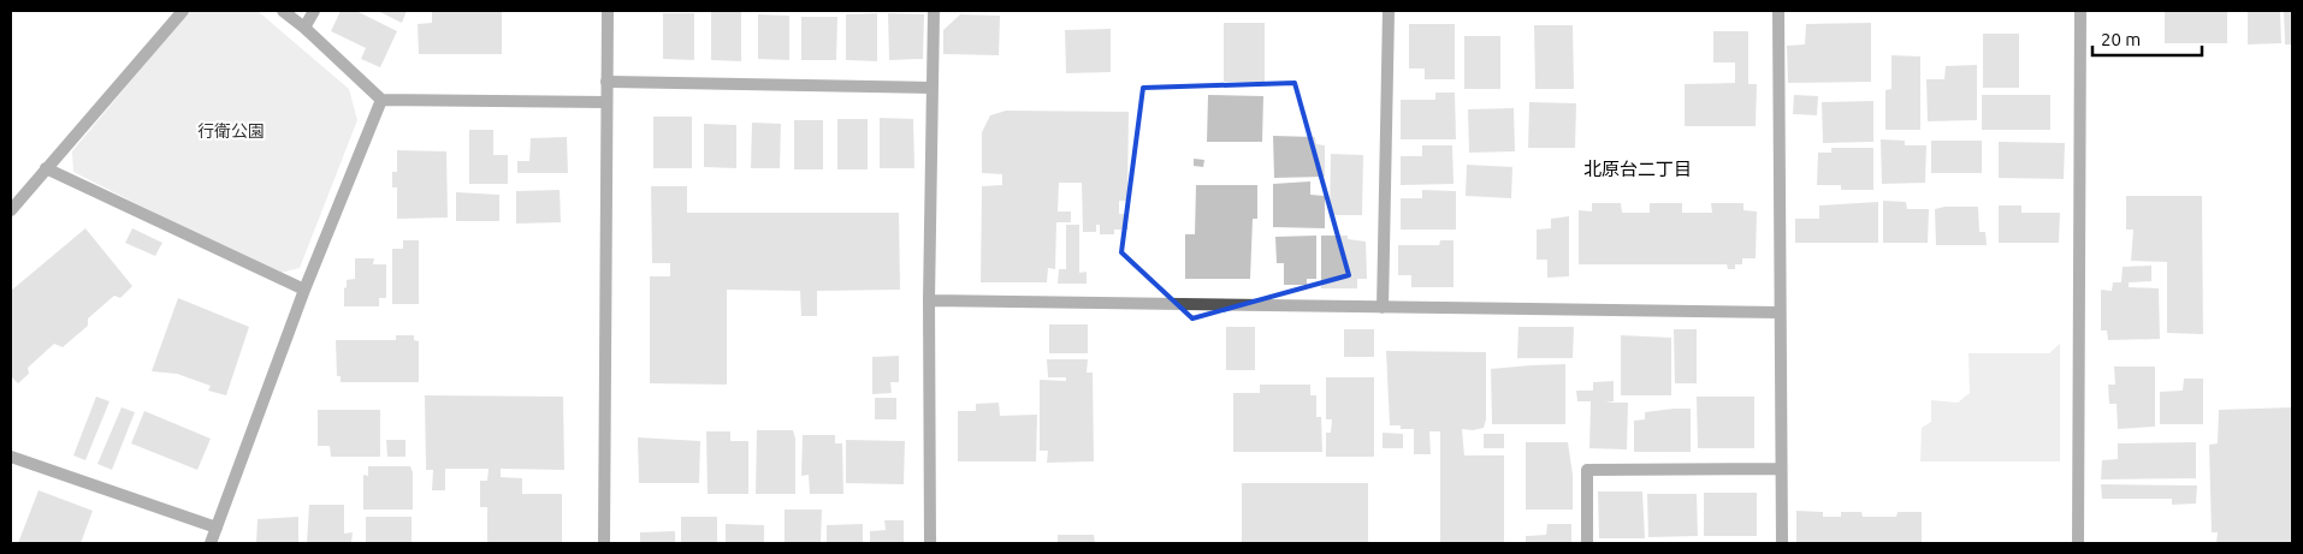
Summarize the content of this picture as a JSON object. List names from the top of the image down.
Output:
{
  "districts": ["北原台二丁目"],
  "parks": ["行衛公園"],
  "scale_bar": "20 m"
}
